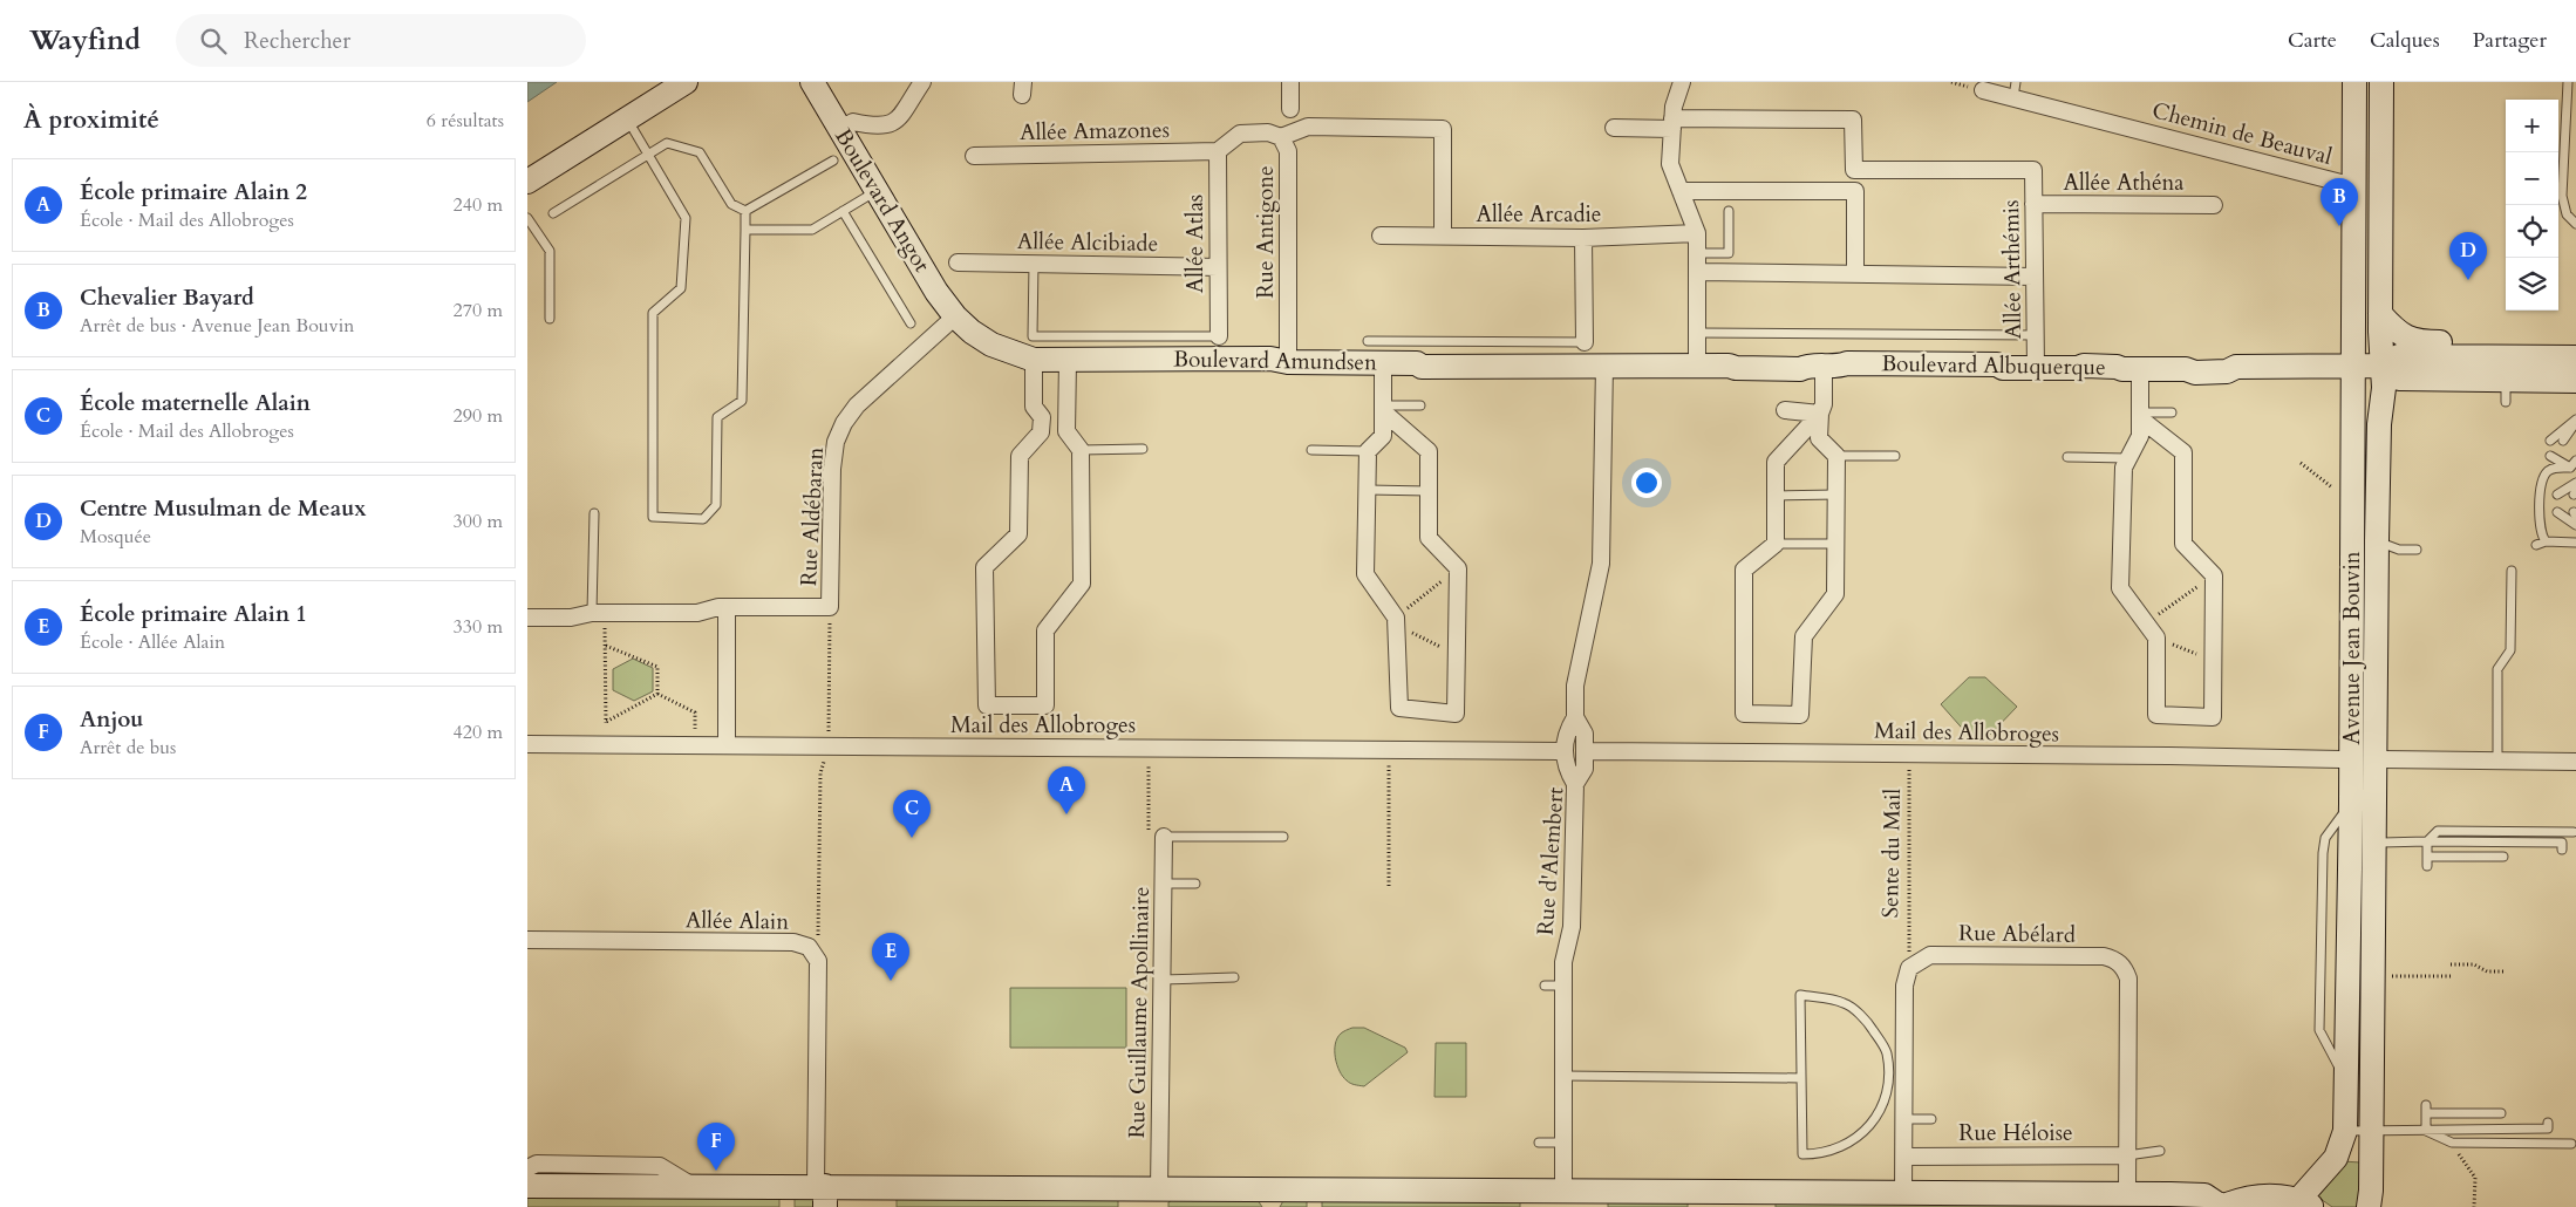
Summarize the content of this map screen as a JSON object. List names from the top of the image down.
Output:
{
  "streets": {
    "street": [
      "Allée Amazones",
      "Chemin de Beauval",
      "Allée Athéna",
      "Boulevard Angot",
      "Allée Arcadie",
      "Rue Antigone",
      "Allée Alcibiade",
      "Allée Atlas",
      "Allée Arthémis",
      "Boulevard Amundsen",
      "Boulevard Albuquerque",
      "Rue Aldébaran",
      "Avenue Jean Bouvin",
      "Mail des Allobroges",
      "Rue d'Alembert",
      "Allée Alain",
      "Rue Abélard",
      "Rue Guillaume Apollinaire",
      "Rue Héloise"
    ],
    "path": ["Sente du Mail"]
  },
  "crossings": [
    ["Allée Amazones", "Rue Antigone"],
    ["Allée Amazones", "Allée Atlas"],
    ["Chemin de Beauval", "Avenue Jean Bouvin"],
    ["Allée Athéna", "Allée Arthémis"],
    ["Boulevard Angot", "Boulevard Amundsen"],
    ["Boulevard Angot", "Rue Aldébaran"],
    ["Rue Antigone", "Allée Atlas"],
    ["Rue Antigone", "Boulevard Amundsen"],
    ["Allée Alcibiade", "Allée Atlas"],
    ["Allée Arthémis", "Boulevard Albuquerque"],
    ["Boulevard Amundsen", "Boulevard Albuquerque"],
    ["Boulevard Amundsen", "Rue Aldébaran"],
    ["Boulevard Amundsen", "Rue d'Alembert"],
    ["Boulevard Albuquerque", "Avenue Jean Bouvin"],
    ["Boulevard Albuquerque", "Rue d'Alembert"],
    ["Mail des Allobroges", "Sente du Mail"],
    ["Rue Abélard", "Rue Héloise"]
  ],
  "page": {
    "header": "Wayfind",
    "search": "Rechercher",
    "nav": ["Carte", "Calques", "Partager"],
    "heading": ["À proximité", "6 résultats"],
    "map_buttons": ["+", "−"],
    "list": [
      {
        "mark": "A",
        "name": "École primaire Alain 2",
        "note": "École · Mail des Allobroges",
        "value": "240 m"
      },
      {
        "mark": "B",
        "name": "Chevalier Bayard",
        "note": "Arrêt de bus · Avenue Jean Bouvin",
        "value": "270 m"
      },
      {
        "mark": "C",
        "name": "École maternelle Alain",
        "note": "École · Mail des Allobroges",
        "value": "290 m"
      },
      {
        "mark": "D",
        "name": "Centre Musulman de Meaux",
        "note": "Mosquée",
        "value": "300 m"
      },
      {
        "mark": "E",
        "name": "École primaire Alain 1",
        "note": "École · Allée Alain",
        "value": "330 m"
      },
      {
        "mark": "F",
        "name": "Anjou",
        "note": "Arrêt de bus",
        "value": "420 m"
      }
    ],
    "pins": [
      "B",
      "D",
      "A",
      "C",
      "E",
      "F"
    ]
  }
}
